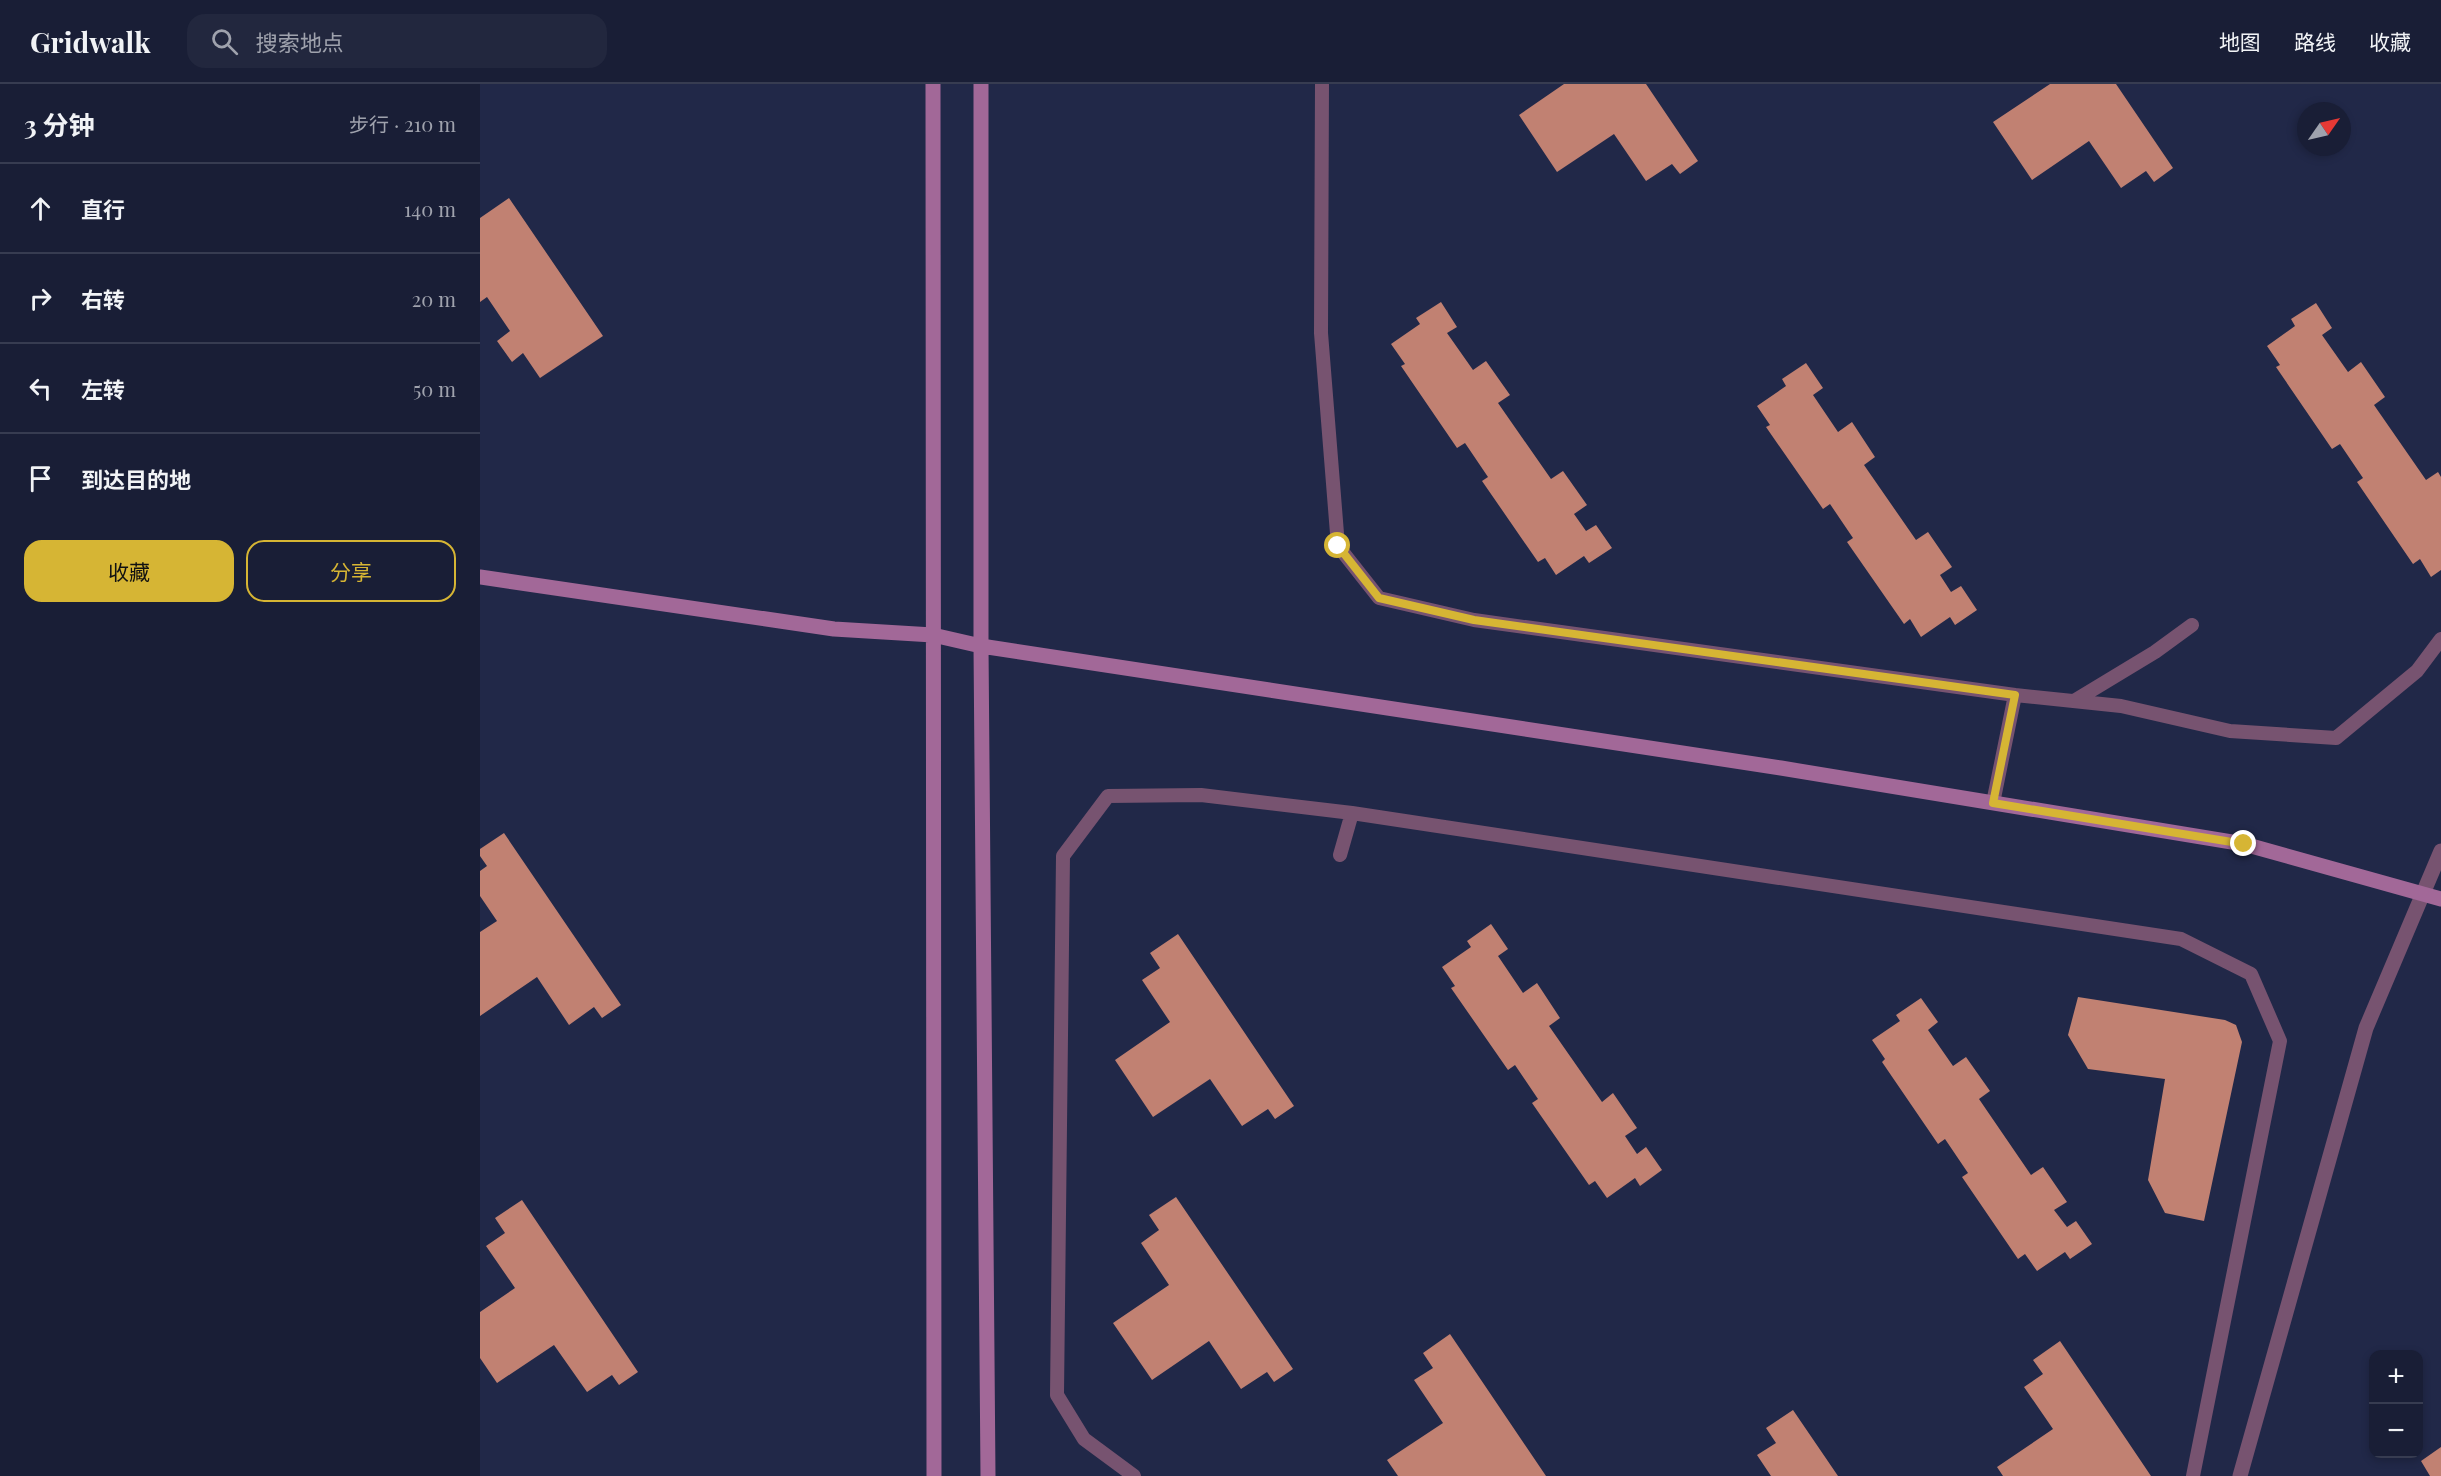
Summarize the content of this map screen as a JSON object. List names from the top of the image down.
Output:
{
  "north": "top right",
  "page": {
    "header": "Gridwalk",
    "search": "搜索地点",
    "nav": ["地图", "路线", "收藏"],
    "heading": ["3 分钟", "步行 · 210 m"],
    "list": [
      ["直行", "140 m"],
      ["右转", "20 m"],
      ["左转", "50 m"],
      "到达目的地"
    ],
    "buttons": ["收藏", "分享"],
    "map_buttons": ["+", "−"]
  }
}
